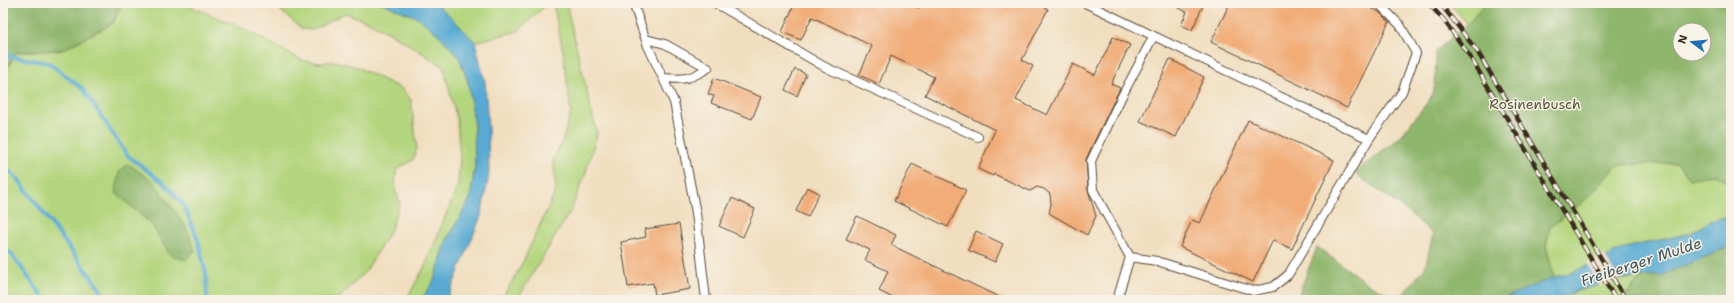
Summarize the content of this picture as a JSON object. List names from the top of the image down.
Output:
{
  "water": ["Freiberger Mulde"],
  "parks": ["Rosinenbusch"],
  "north": "left"
}
